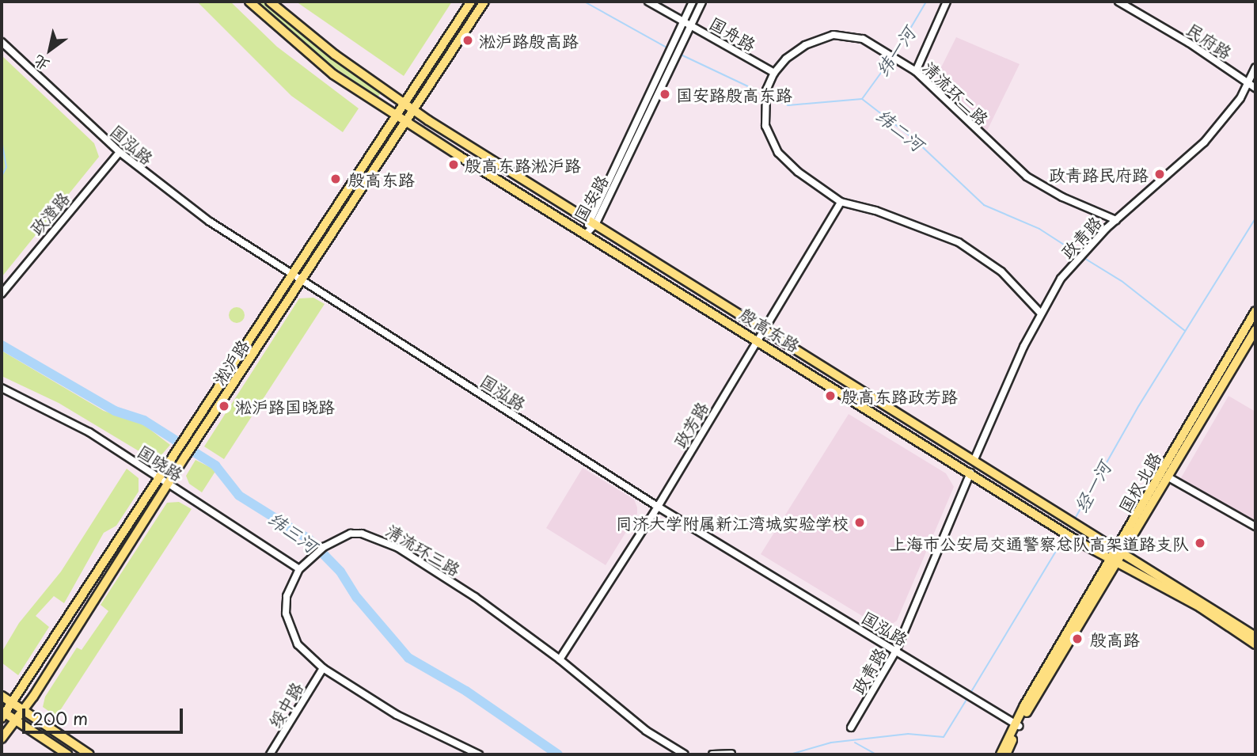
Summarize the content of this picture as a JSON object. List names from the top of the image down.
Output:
{
  "streets": {
    "main road": ["殷高东路", "淞沪路", "国权北路"],
    "street": [
      "国舟路",
      "民府路",
      "清流环二路",
      "国泓路",
      "国安路",
      "政澄路",
      "政青路",
      "政芳路",
      "国晓路",
      "清流环三路",
      "绥中路"
    ]
  },
  "crossings": [
    ["国舟路", "清流环二路"],
    ["国舟路", "国安路"],
    ["民府路", "政青路"],
    ["清流环二路", "政青路"],
    ["清流环二路", "政芳路"],
    ["国泓路", "政澄路"],
    ["国泓路", "政青路"],
    ["国泓路", "淞沪路"],
    ["国泓路", "政芳路"],
    ["国泓路", "国权北路"],
    ["国安路", "殷高东路"],
    ["政青路", "殷高东路"],
    ["殷高东路", "淞沪路"],
    ["殷高东路", "政芳路"],
    ["殷高东路", "国权北路"],
    ["淞沪路", "国晓路"],
    ["政芳路", "清流环三路"],
    ["国晓路", "清流环三路"],
    ["清流环三路", "绥中路"]
  ],
  "water": [
    "纬一河",
    "纬二河",
    "经一河",
    "纬三河"
  ],
  "places": [
    "淞沪路殷高路",
    "国安路殷高东路",
    "殷高东路淞沪路",
    "政青路民府路",
    "殷高东路",
    "殷高东路政芳路",
    "淞沪路国晓路",
    "同济大学附属新江湾城实验学校",
    "上海市公安局交通警察总队高架道路支队",
    "殷高路"
  ],
  "scale_bar": "200 m",
  "north": "bottom left"
}
